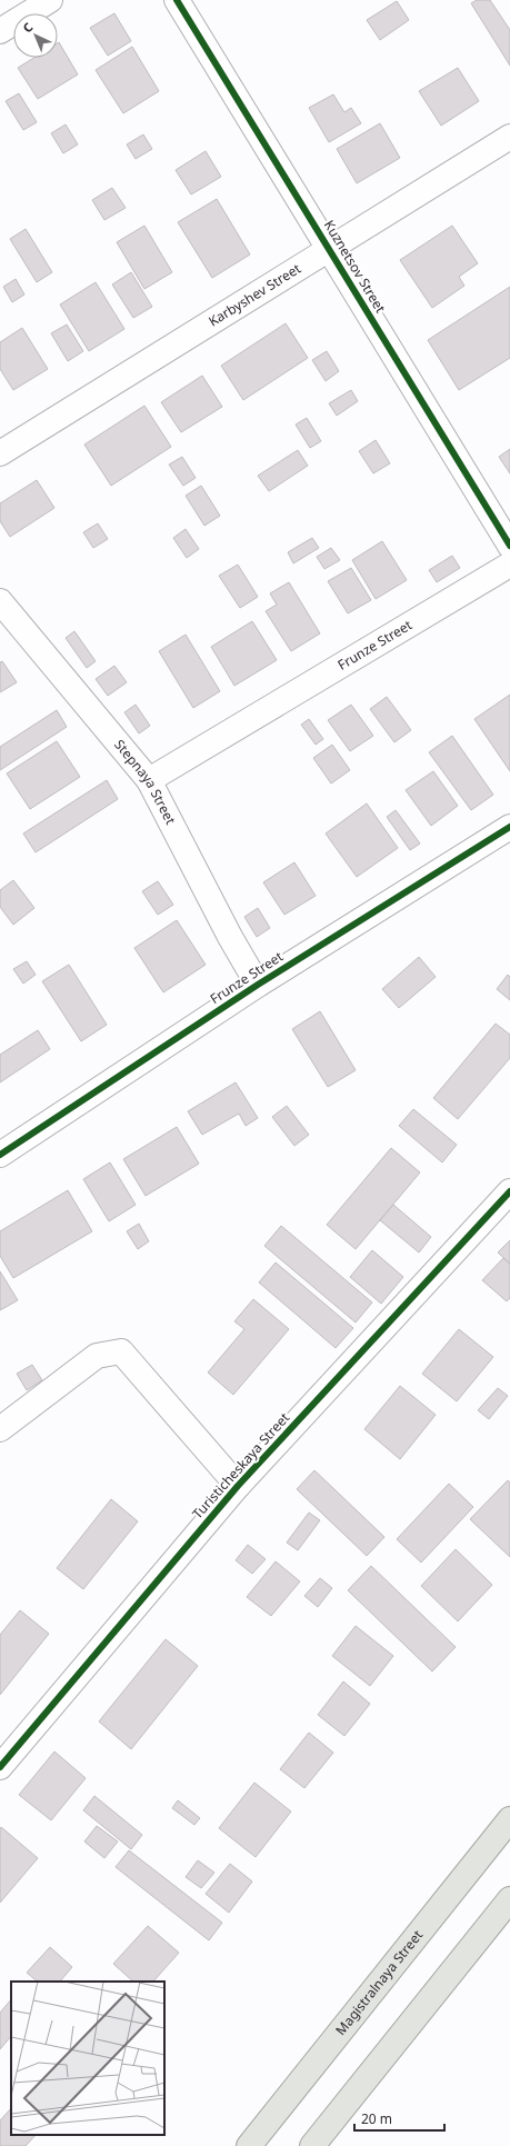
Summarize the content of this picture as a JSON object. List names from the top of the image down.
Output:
{
  "streets": {
    "main road": ["Magistralnaya Street"],
    "street": [
      "Kuznetsov Street",
      "Karbyshev Street",
      "Frunze Street",
      "Stepnaya Street",
      "Turisticheskaya Street"
    ]
  },
  "crossings": [
    ["Kuznetsov Street", "Karbyshev Street"],
    ["Frunze Street", "Stepnaya Street"]
  ],
  "scale_bar": "20 m",
  "north": "top left"
}
